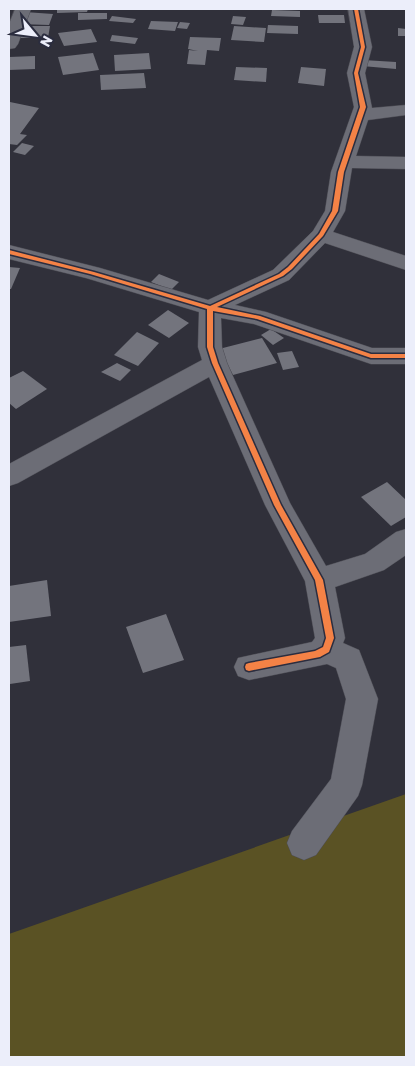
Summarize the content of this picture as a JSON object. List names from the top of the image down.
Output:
{
  "north": "bottom right"
}
